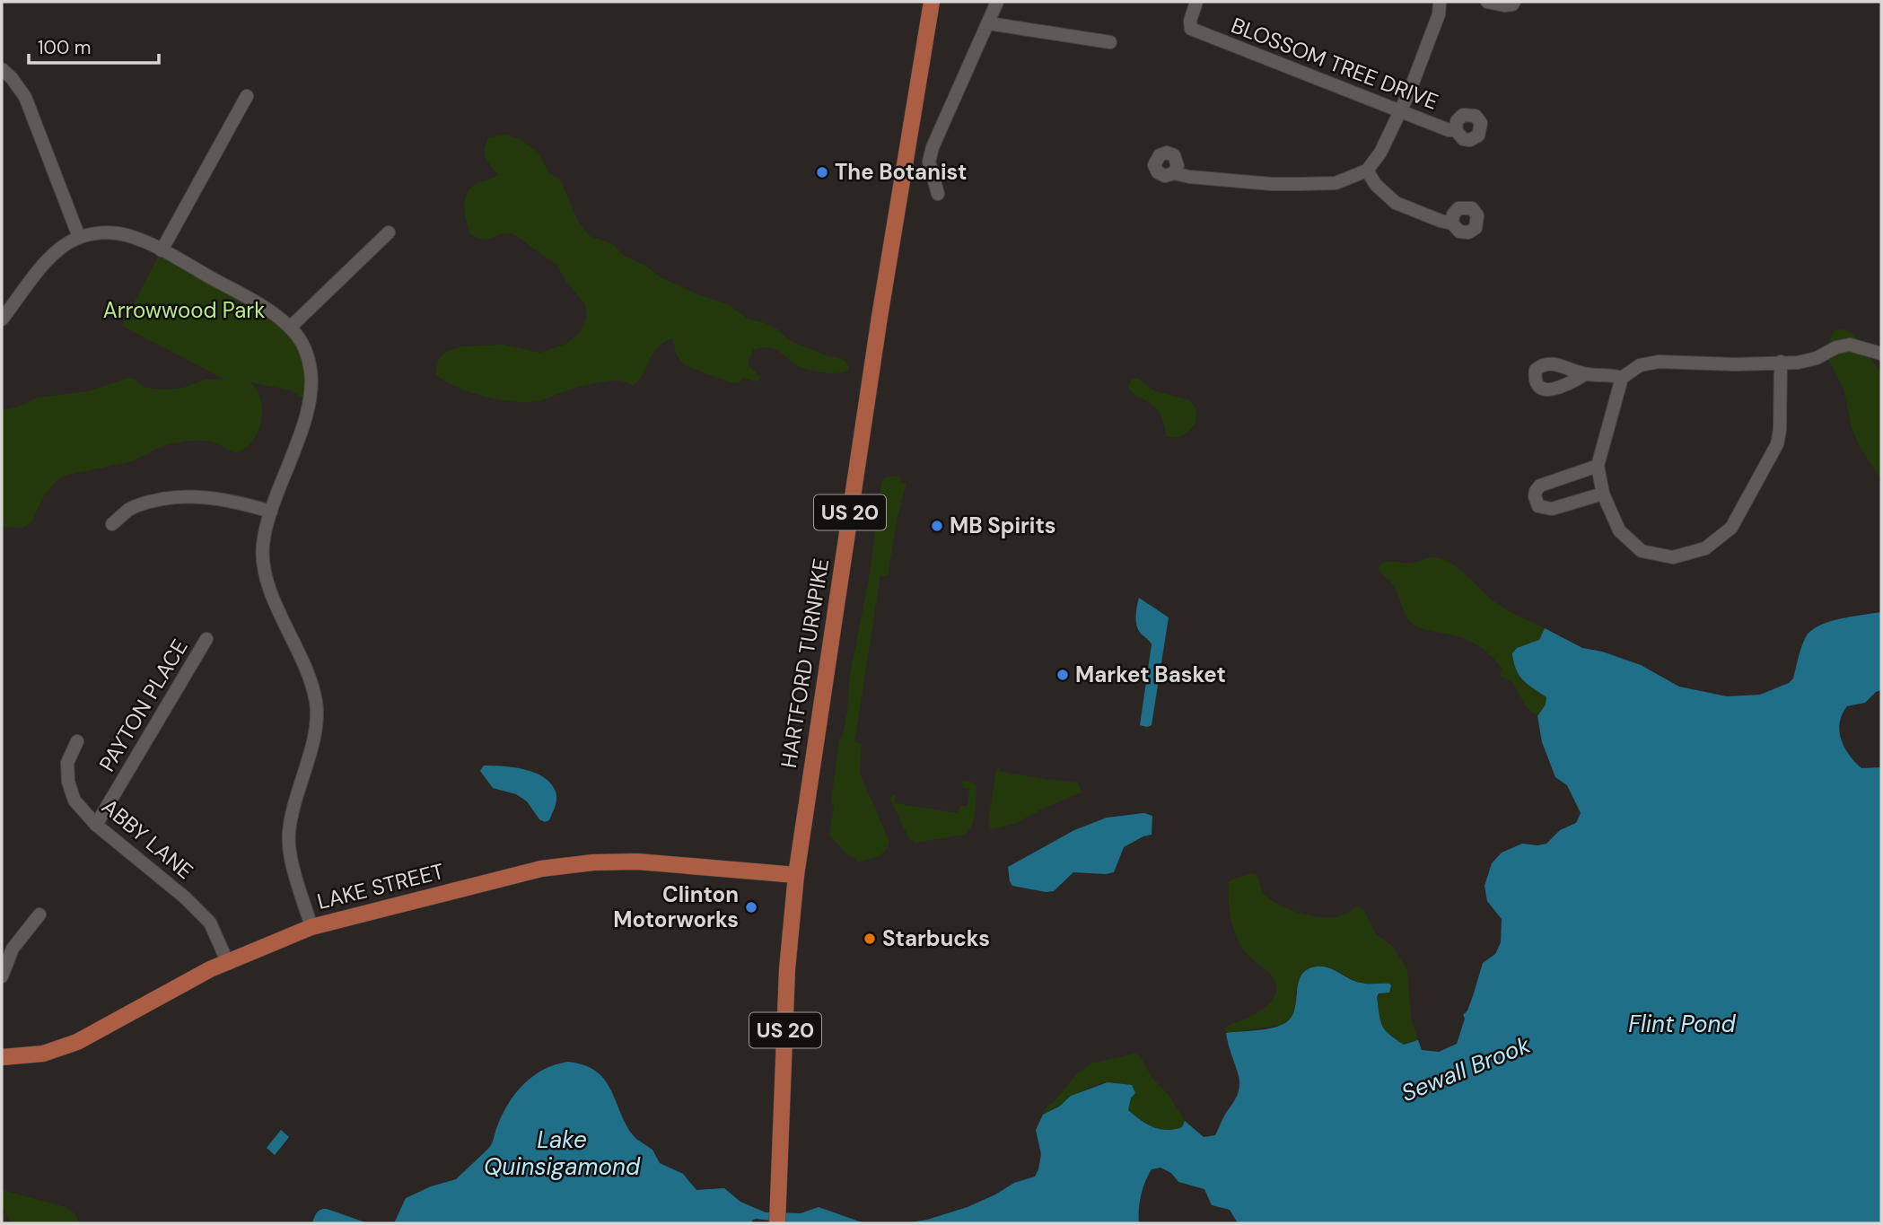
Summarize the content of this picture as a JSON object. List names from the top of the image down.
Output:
{
  "streets": {
    "main road": ["US 20", "HARTFORD TURNPIKE", "LAKE STREET"],
    "street": ["BLOSSOM TREE DRIVE", "PAYTON PLACE", "ABBY LANE"]
  },
  "crossings": [
    ["HARTFORD TURNPIKE", "LAKE STREET"],
    ["PAYTON PLACE", "ABBY LANE"],
    ["ABBY LANE", "LAKE STREET"]
  ],
  "water": ["Flint Pond", "Sewall Brook", "Lake Quinsigamond"],
  "parks": ["Arrowwood Park"],
  "places": [
    "The Botanist",
    "MB Spirits",
    "Market Basket",
    "Clinton Motorworks",
    "Starbucks"
  ],
  "scale_bar": "100 m"
}
